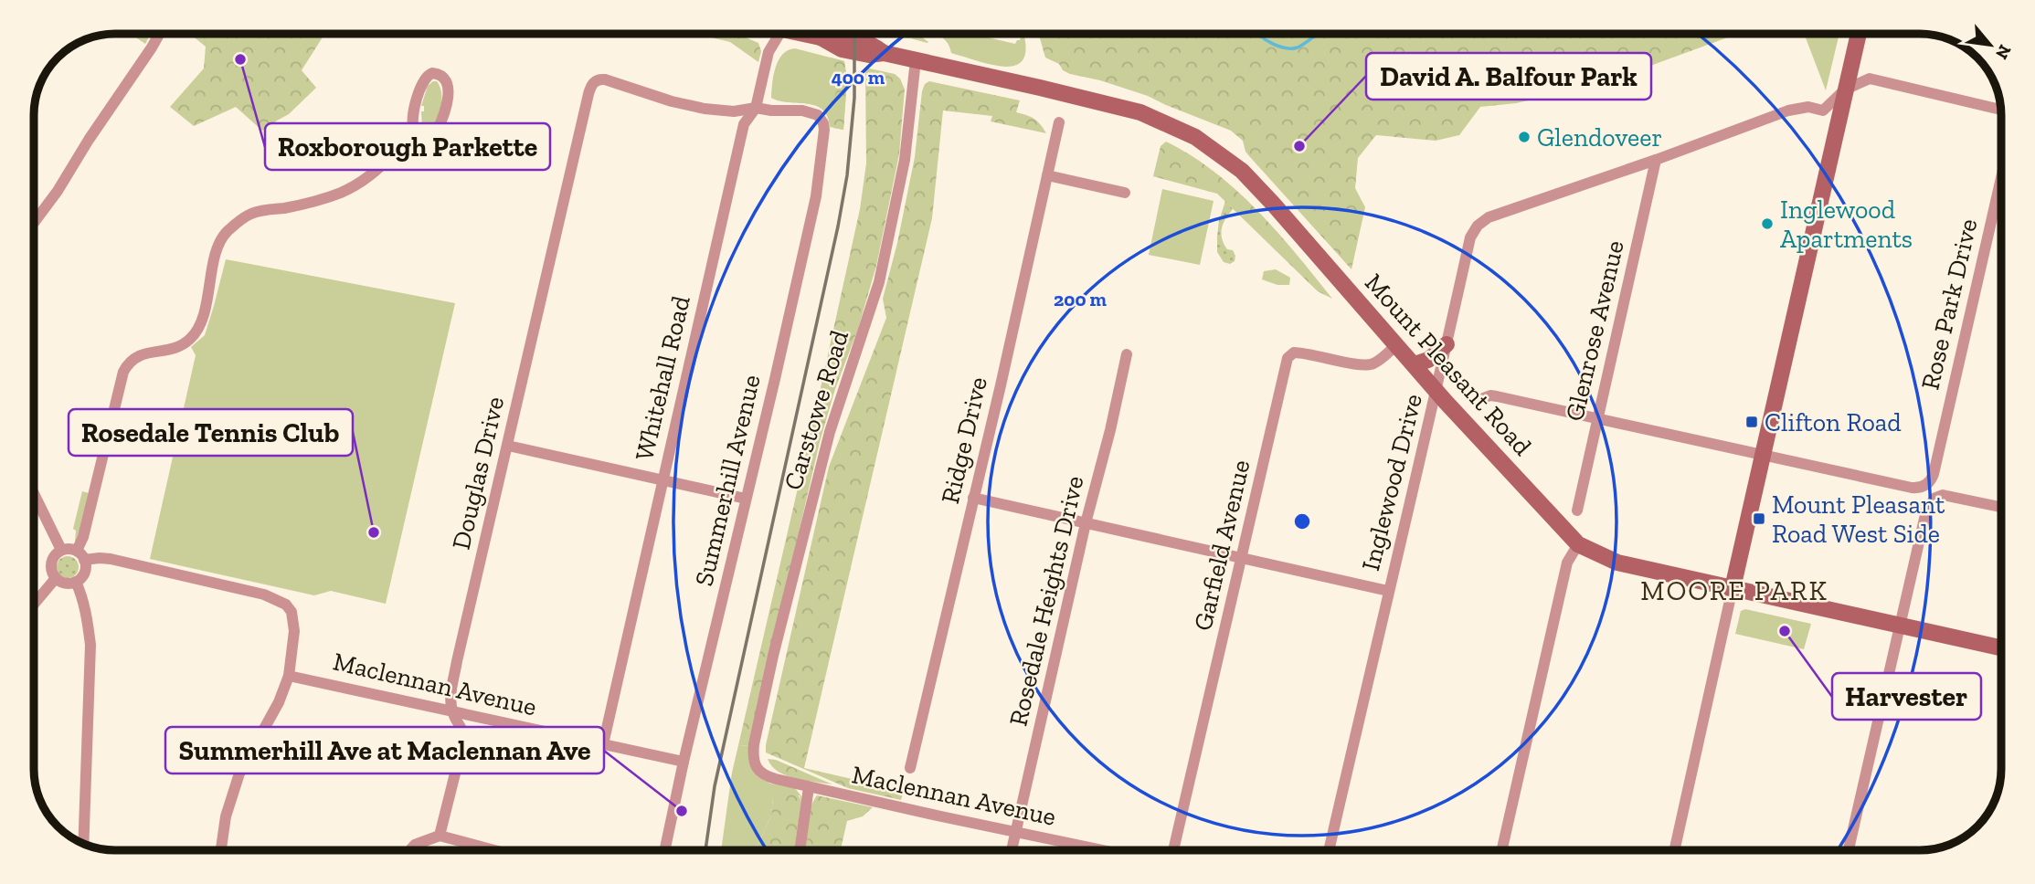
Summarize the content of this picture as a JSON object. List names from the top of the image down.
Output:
{
  "streets": {
    "main road": ["Mount Pleasant Road"],
    "street": [
      "Rose Park Drive",
      "Glenrose Avenue",
      "Whitehall Road",
      "Carstowe Road",
      "Ridge Drive",
      "Douglas Drive",
      "Summerhill Avenue",
      "Inglewood Drive",
      "Garfield Avenue",
      "Rosedale Heights Drive",
      "Maclennan Avenue"
    ]
  },
  "crossings": [
    ["Glenrose Avenue", "Inglewood Drive"],
    ["Mount Pleasant Road", "Carstowe Road"],
    ["Mount Pleasant Road", "Inglewood Drive"],
    ["Mount Pleasant Road", "Garfield Avenue"],
    ["Whitehall Road", "Douglas Drive"],
    ["Whitehall Road", "Summerhill Avenue"],
    ["Whitehall Road", "Maclennan Avenue"],
    ["Carstowe Road", "Maclennan Avenue"],
    ["Douglas Drive", "Summerhill Avenue"],
    ["Douglas Drive", "Maclennan Avenue"],
    ["Summerhill Avenue", "Maclennan Avenue"],
    ["Rosedale Heights Drive", "Maclennan Avenue"]
  ],
  "districts": ["MOORE PARK"],
  "places": {
    "other": [
      "Roxborough Parkette",
      "Glendoveer",
      "David A. Balfour Park",
      "Inglewood Apartments",
      "Rosedale Tennis Club",
      "Harvester",
      "Summerhill Ave at Maclennan Ave"
    ],
    "transit": ["Clifton Road", "Mount Pleasant Road West Side"]
  },
  "north": "bottom right",
  "rings": ["400 m", "200 m"]
}
